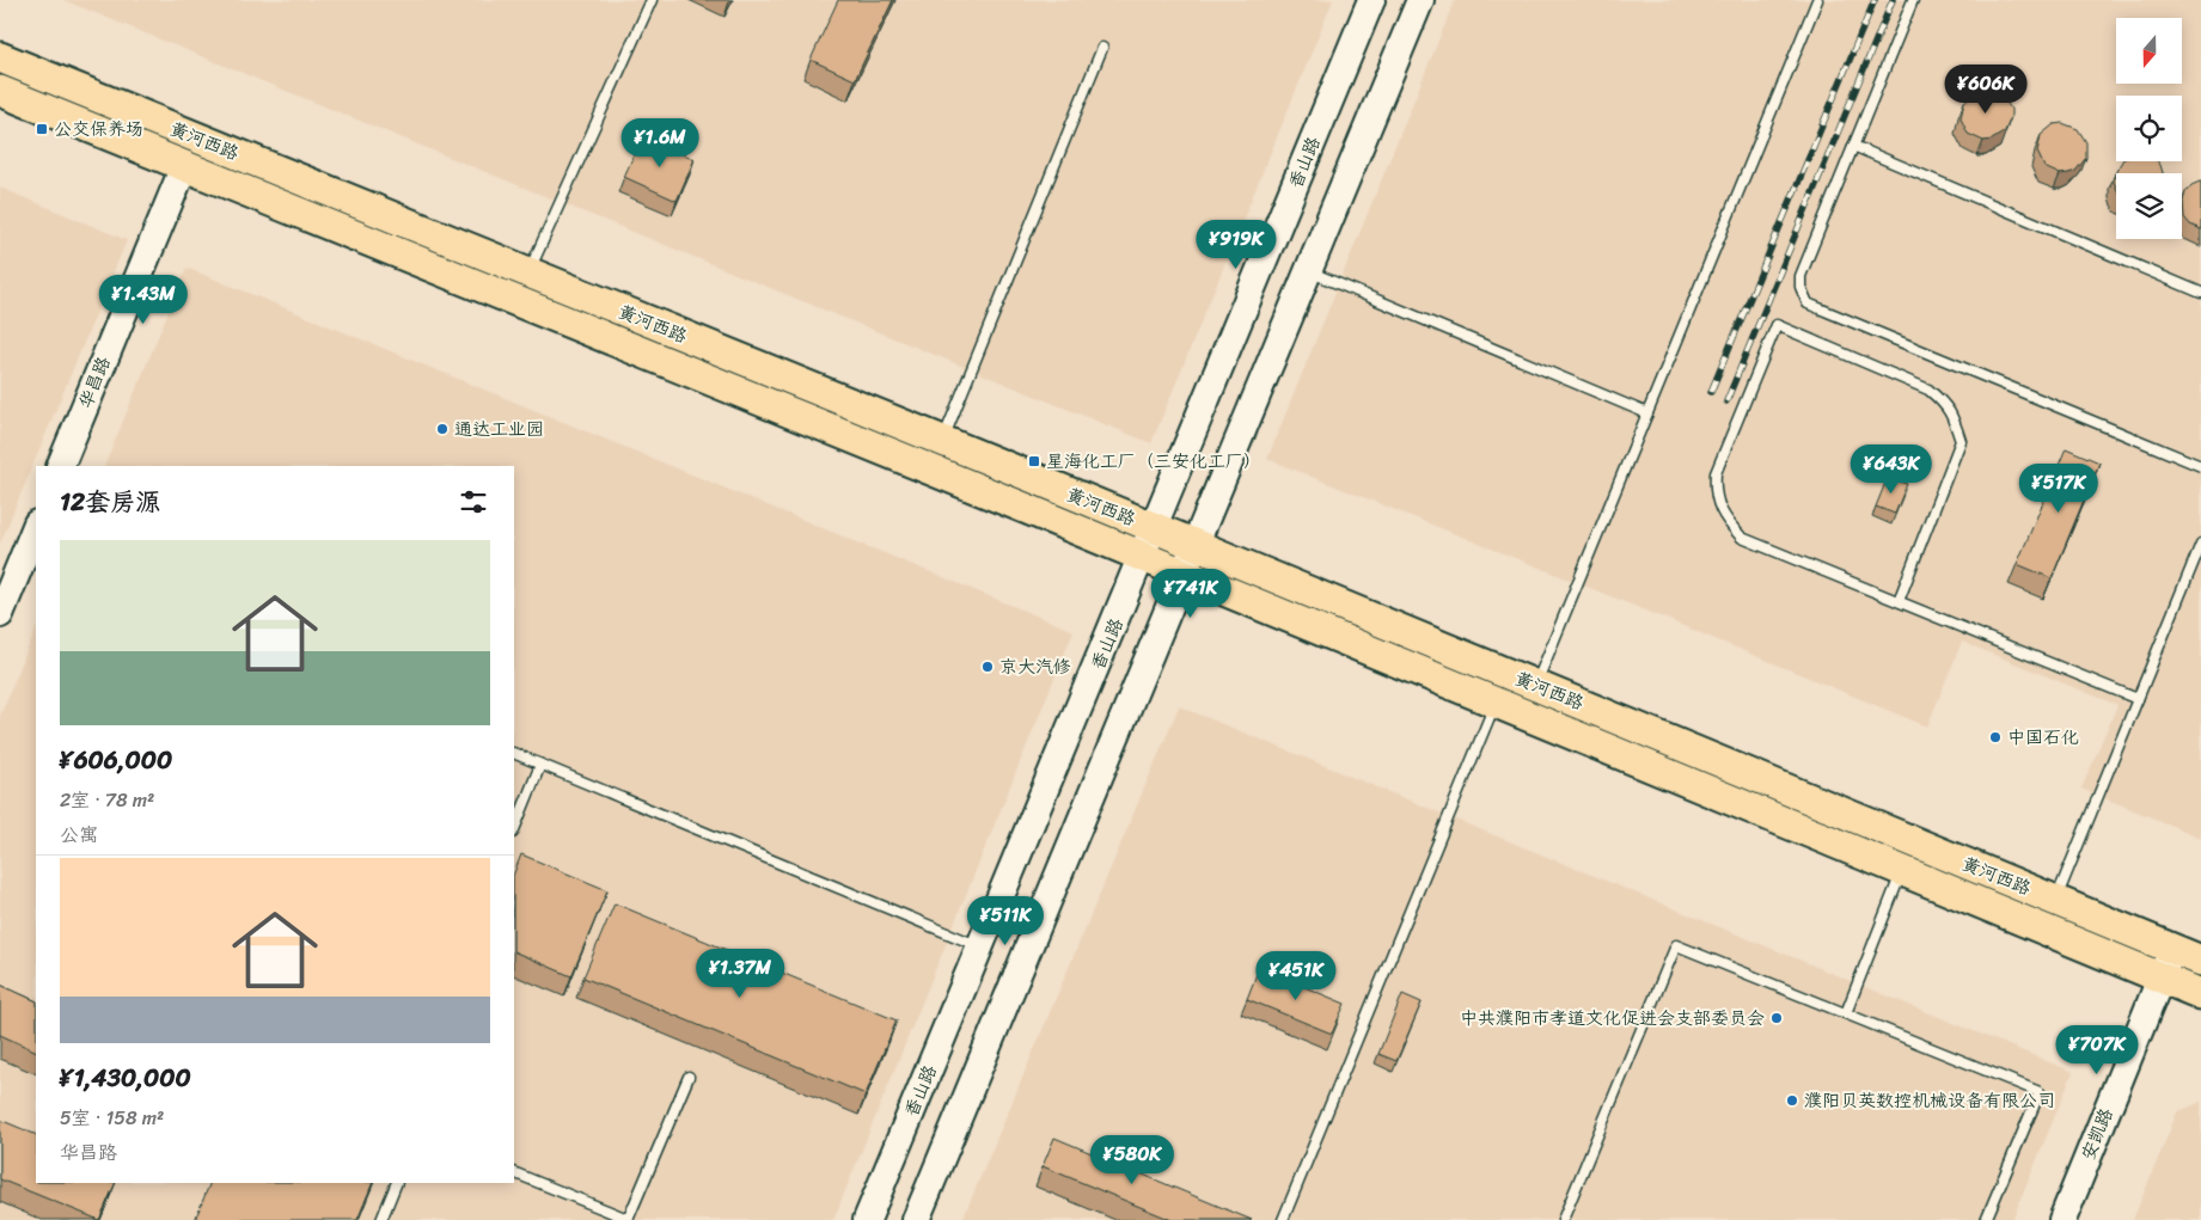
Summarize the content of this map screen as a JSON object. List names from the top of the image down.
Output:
{
  "streets": {
    "main road": ["黄河西路"],
    "street": ["香山路", "华昌路", "安凯路"]
  },
  "crossings": [
    ["黄河西路", "香山路"],
    ["黄河西路", "华昌路"],
    ["黄河西路", "安凯路"]
  ],
  "places": {
    "transit": ["公交保养场", "星海化工厂（三安化工厂）"],
    "other": [
      "通达工业园",
      "京大汽修",
      "中国石化",
      "中共濮阳市孝道文化促进会支部委员会",
      "濮阳贝英数控机械设备有限公司"
    ]
  },
  "north": "bottom",
  "page": {
    "price": [
      "¥606K",
      "¥1.6M",
      "¥919K",
      "¥1.43M",
      "¥643K",
      "¥517K",
      "¥741K",
      "¥511K",
      "¥1.37M",
      "¥451K",
      "¥707K",
      "¥580K"
    ],
    "heading": "12套房源",
    "list": [
      {
        "name": "¥606,000",
        "note": "2室 · 78 m² · 公寓"
      },
      {
        "name": "¥1,430,000",
        "note": "5室 · 158 m² · 华昌路"
      }
    ]
  }
}
